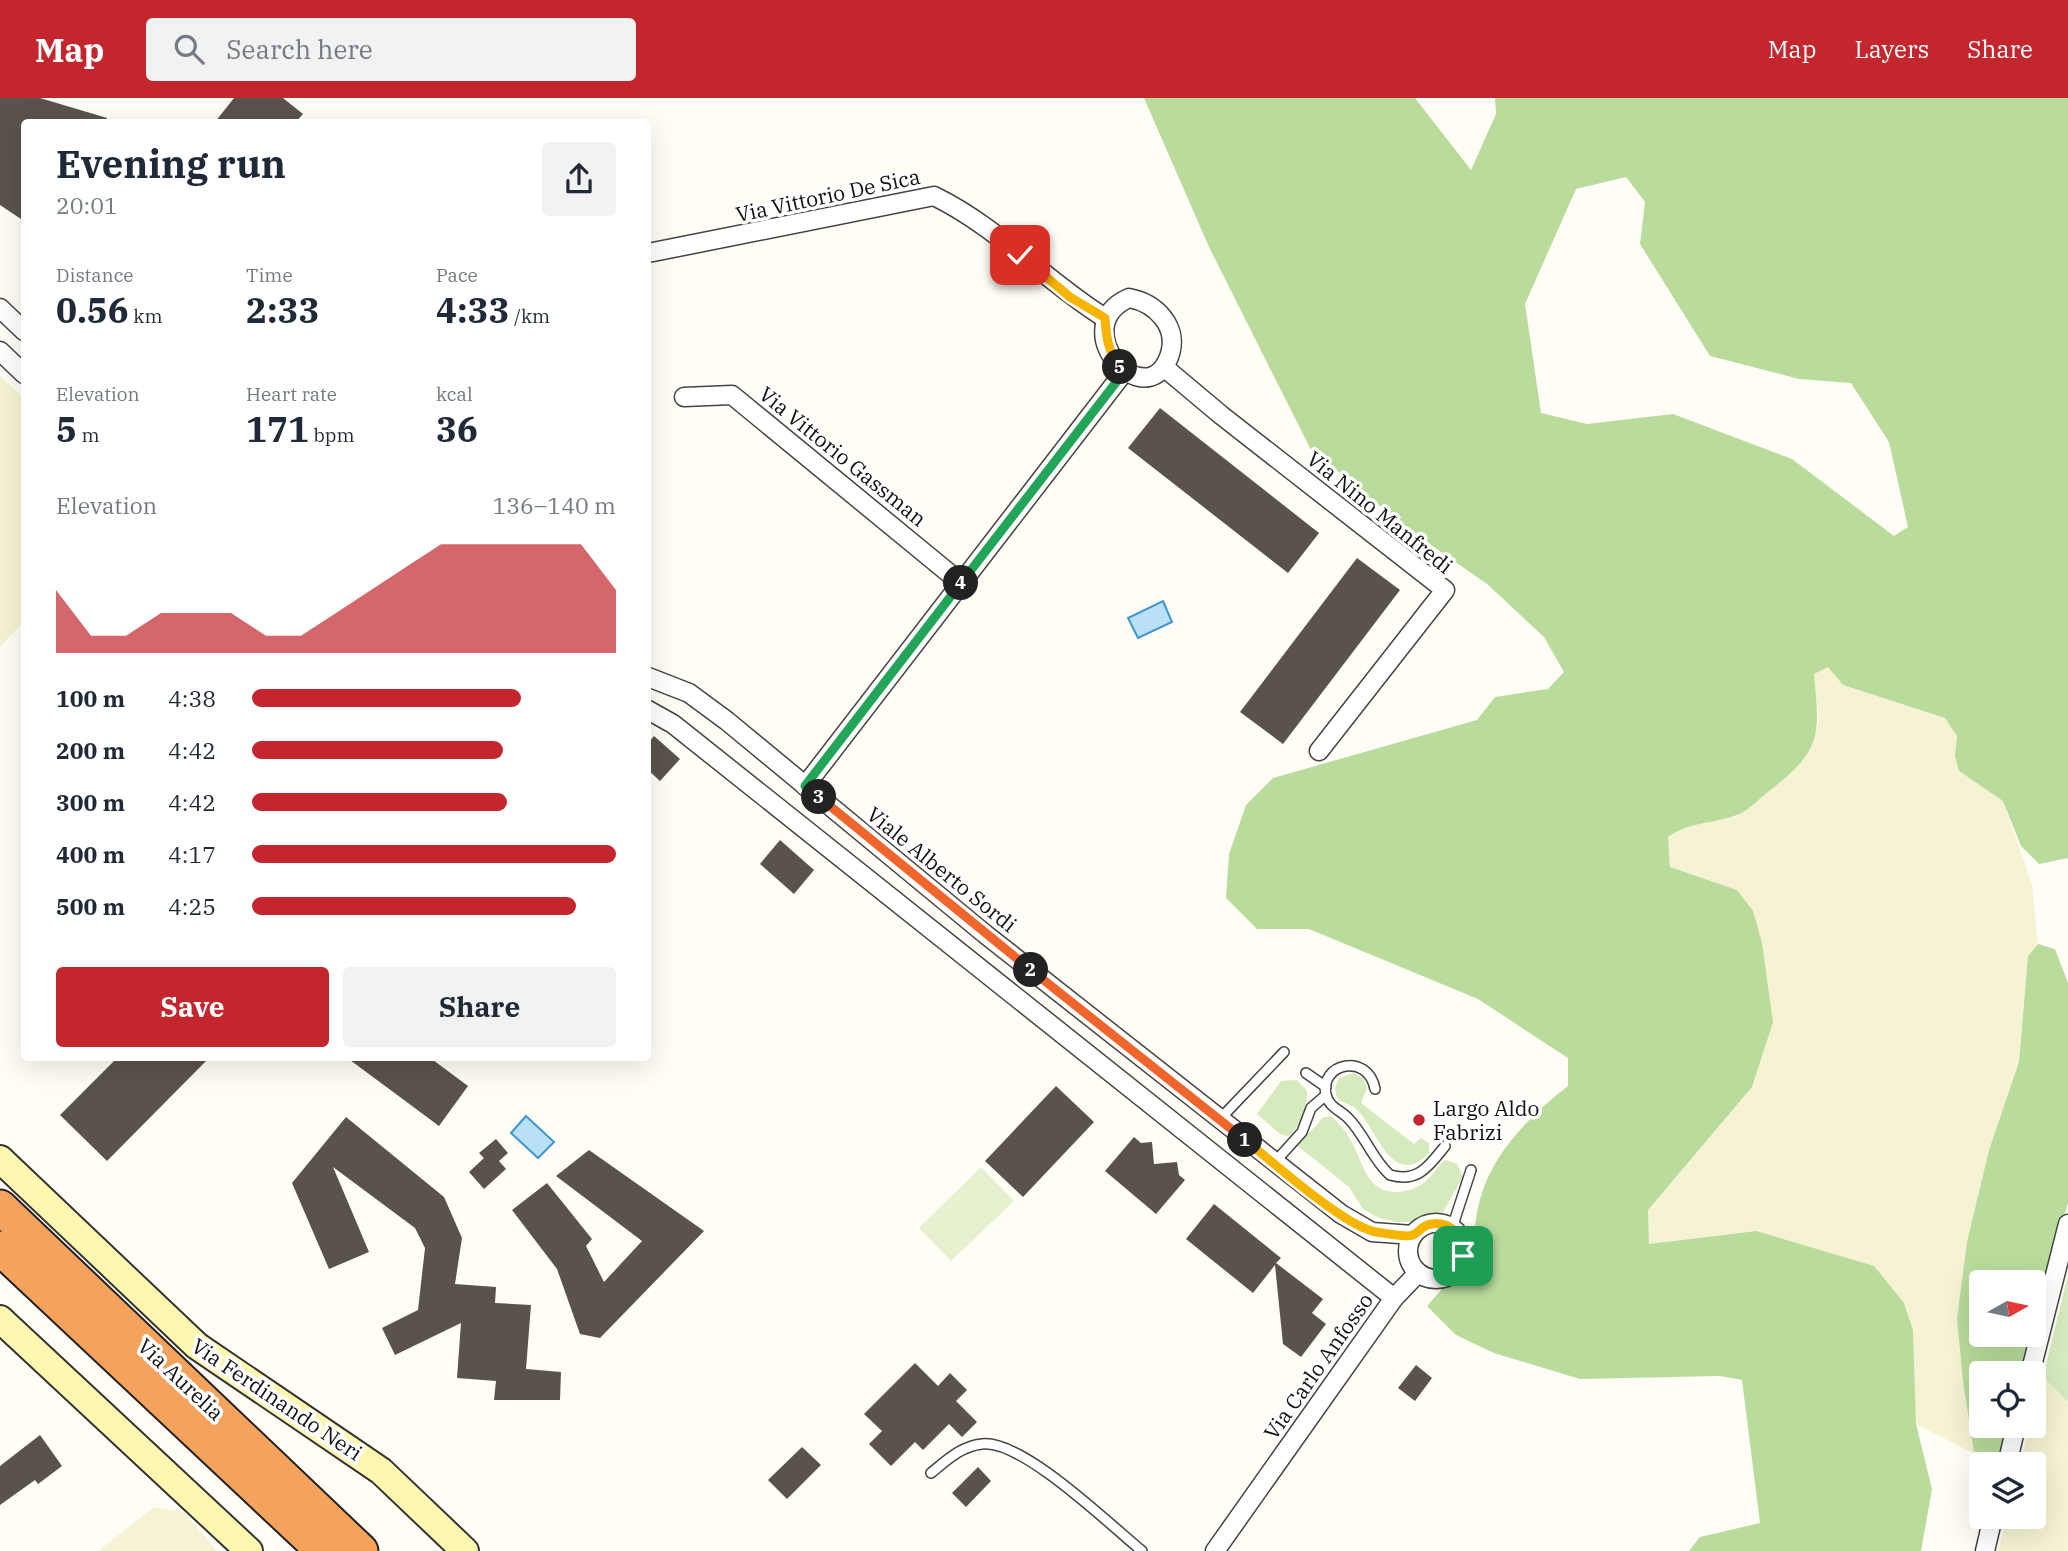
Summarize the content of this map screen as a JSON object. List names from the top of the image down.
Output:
{
  "streets": {
    "highway": ["Via Aurelia"],
    "street": [
      "Via Vittorio De Sica",
      "Via Vittorio Gassman",
      "Via Nino Manfredi",
      "Viale Alberto Sordi",
      "Via Carlo Anfosso",
      "Via Ferdinando Neri"
    ]
  },
  "crossings": [
    ["Via Vittorio De Sica", "Via Nino Manfredi"]
  ],
  "places": ["Largo Aldo Fabrizi"],
  "north": "right",
  "page": {
    "header": "Map",
    "search": "Search here",
    "nav": ["Map", "Layers", "Share"],
    "heading": ["Evening run", "20:01"],
    "stats": [
      ["Distance", "0.56 km"],
      ["Time", "2:33"],
      ["Pace", "4:33 /km"],
      ["Elevation", "5 m"],
      ["Heart rate", "171 bpm"],
      ["kcal", "36"]
    ],
    "pins": [
      "5",
      "4",
      "3",
      "2",
      "1"
    ],
    "chart": ["Elevation", "136–140 m"],
    "list": [
      {
        "name": "100 m",
        "note": "4:38"
      },
      {
        "name": "200 m",
        "note": "4:42"
      },
      {
        "name": "300 m",
        "note": "4:42"
      },
      {
        "name": "400 m",
        "note": "4:17"
      },
      {
        "name": "500 m",
        "note": "4:25"
      }
    ],
    "buttons": ["Save", "Share"]
  }
}
